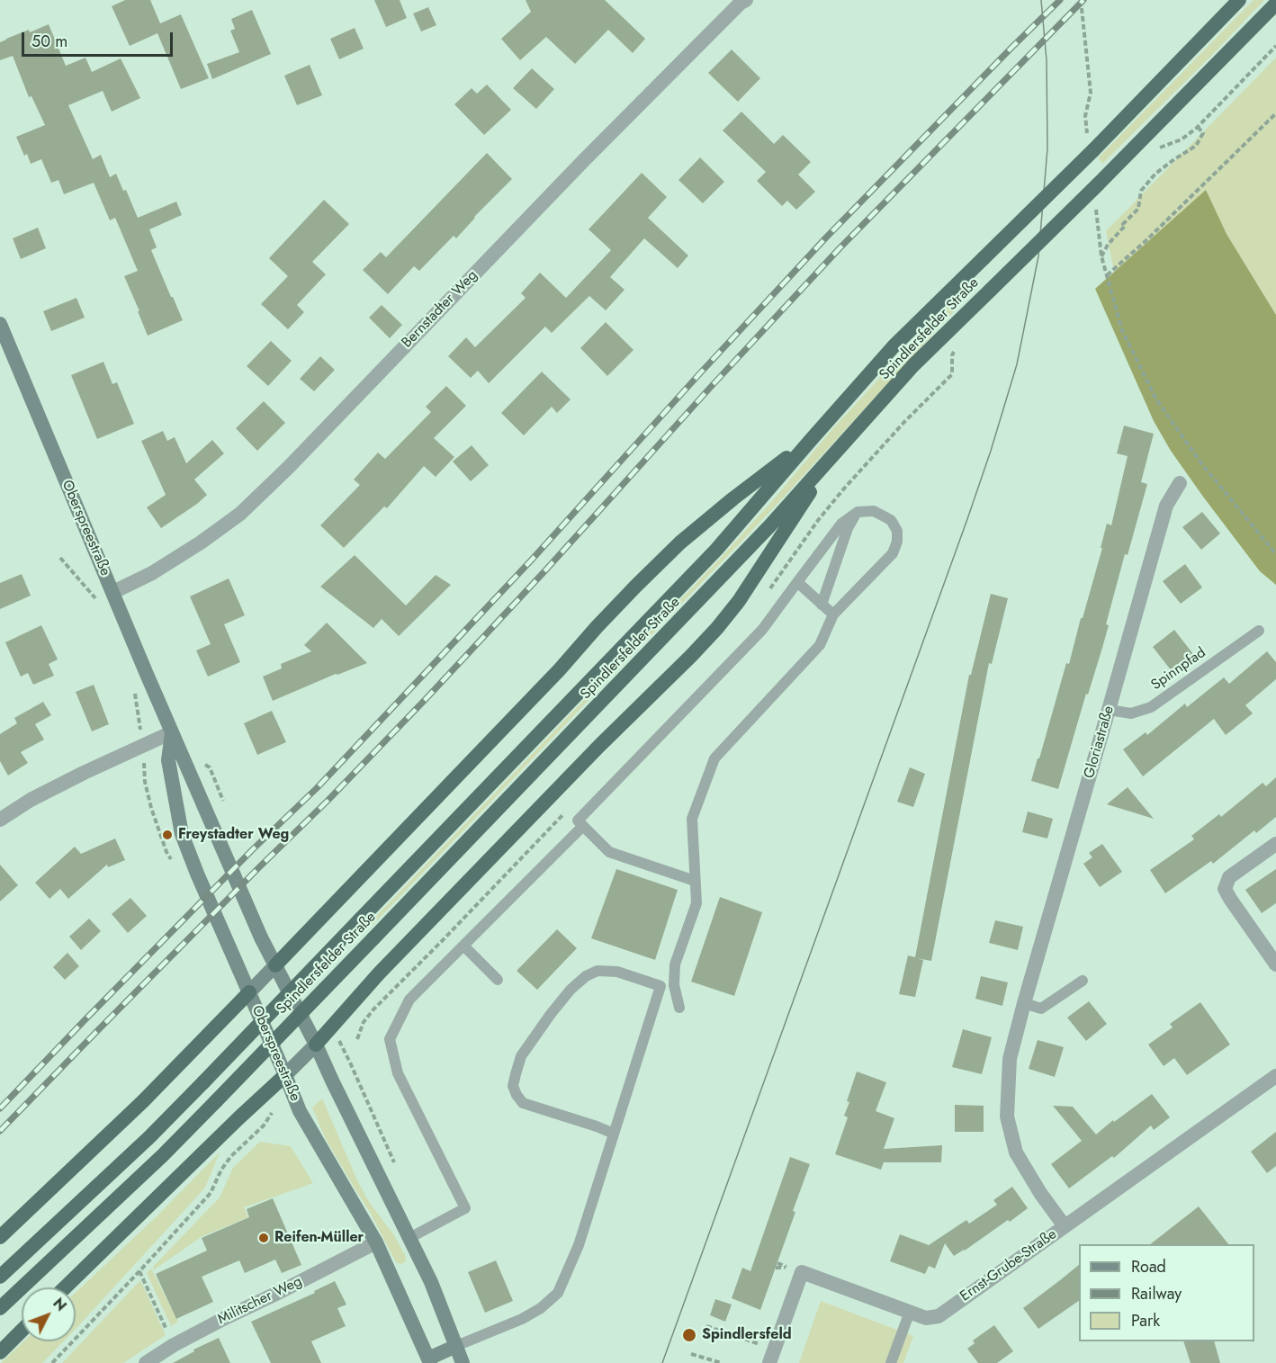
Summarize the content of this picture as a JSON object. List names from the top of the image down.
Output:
{
  "streets": {
    "highway": ["Spindlersfelder Straße"],
    "main road": ["Oberspreestraße"],
    "street": [
      "Bernstadter Weg",
      "Gloriastraße",
      "Ernst-Grube-Straße",
      "Militscher Weg"
    ],
    "lane": ["Spinnpfad"]
  },
  "crossings": [
    ["Bernstadter Weg", "Oberspreestraße"],
    ["Oberspreestraße", "Militscher Weg"],
    ["Spinnpfad", "Gloriastraße"],
    ["Gloriastraße", "Ernst-Grube-Straße"]
  ],
  "places": ["Freystadter Weg", "Reifen-Müller", "Spindlersfeld"],
  "legend": ["Road", "Railway", "Park"],
  "scale_bar": "50 m",
  "north": "top right"
}
